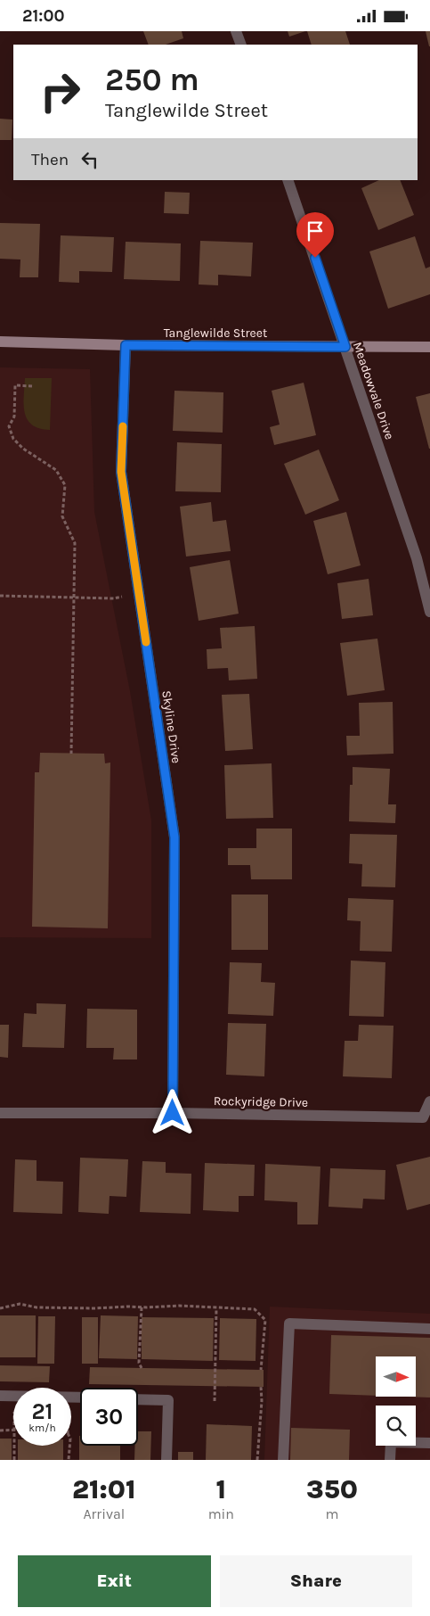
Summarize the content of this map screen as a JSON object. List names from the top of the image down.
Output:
{
  "streets": {
    "street": [
      "Tanglewilde Street",
      "Meadowvale Drive",
      "Skyline Drive",
      "Rockyridge Drive"
    ]
  },
  "crossings": [
    ["Tanglewilde Street", "Meadowvale Drive"],
    ["Tanglewilde Street", "Skyline Drive"],
    ["Skyline Drive", "Rockyridge Drive"]
  ],
  "north": "right",
  "page": {
    "status": "21:00",
    "turn": ["250 m", "Tanglewilde Street"],
    "then": "Then",
    "speed": "21 km/h",
    "limit": "30",
    "eta": [
      "21:01",
      "Arrival",
      "1",
      "min",
      "350",
      "m"
    ],
    "buttons": ["Exit", "Share"]
  }
}
